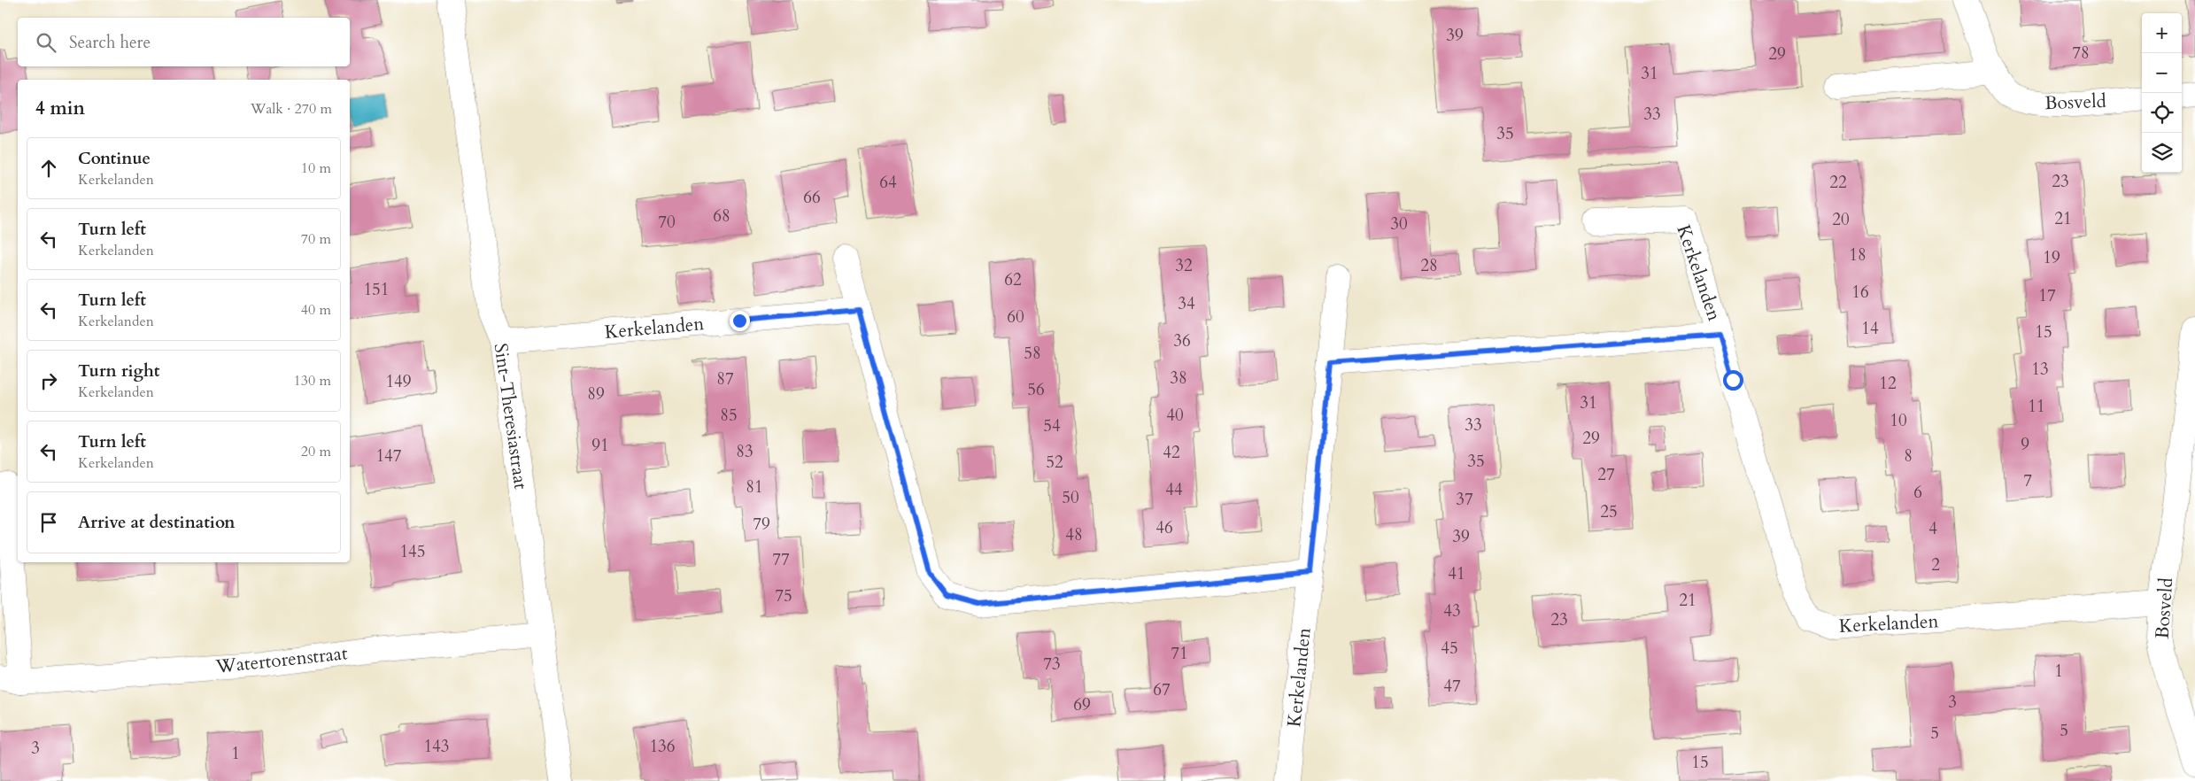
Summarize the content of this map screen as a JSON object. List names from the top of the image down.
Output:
{
  "streets": {
    "street": [
      "Bosveld",
      "Kerkelanden",
      "Sint-Theresiastraat",
      "Watertorenstraat"
    ]
  },
  "crossings": [
    ["Bosveld", "Kerkelanden"],
    ["Kerkelanden", "Sint-Theresiastraat"],
    ["Sint-Theresiastraat", "Watertorenstraat"]
  ],
  "house_numbers": [
    "39",
    "78",
    "29",
    "31",
    "33",
    "35",
    "23",
    "64",
    "22",
    "66",
    "68",
    "21",
    "20",
    "70",
    "30",
    "18",
    "19",
    "32",
    "28",
    "62",
    "151",
    "16",
    "17",
    "34",
    "60",
    "14",
    "15",
    "36",
    "58",
    "13",
    "38",
    "87",
    "149",
    "12",
    "56",
    "89",
    "31",
    "11",
    "85",
    "40",
    "10",
    "33",
    "54",
    "29",
    "9",
    "91",
    "83",
    "42",
    "147",
    "8",
    "35",
    "52",
    "27",
    "7",
    "81",
    "44",
    "6",
    "50",
    "37",
    "25",
    "79",
    "46",
    "4",
    "48",
    "39",
    "145",
    "77",
    "2",
    "41",
    "75",
    "21",
    "43",
    "23",
    "45",
    "71",
    "73",
    "1",
    "47",
    "67",
    "3",
    "69",
    "5",
    "5",
    "143",
    "136",
    "3",
    "1",
    "15"
  ],
  "page": {
    "map_buttons": ["+", "−"],
    "search": "Search here",
    "heading": ["4 min", "Walk · 270 m"],
    "list": [
      ["Continue", "Kerkelanden", "10 m"],
      ["Turn left", "Kerkelanden", "70 m"],
      ["Turn left", "Kerkelanden", "40 m"],
      ["Turn right", "Kerkelanden", "130 m"],
      ["Turn left", "Kerkelanden", "20 m"],
      "Arrive at destination"
    ]
  }
}
